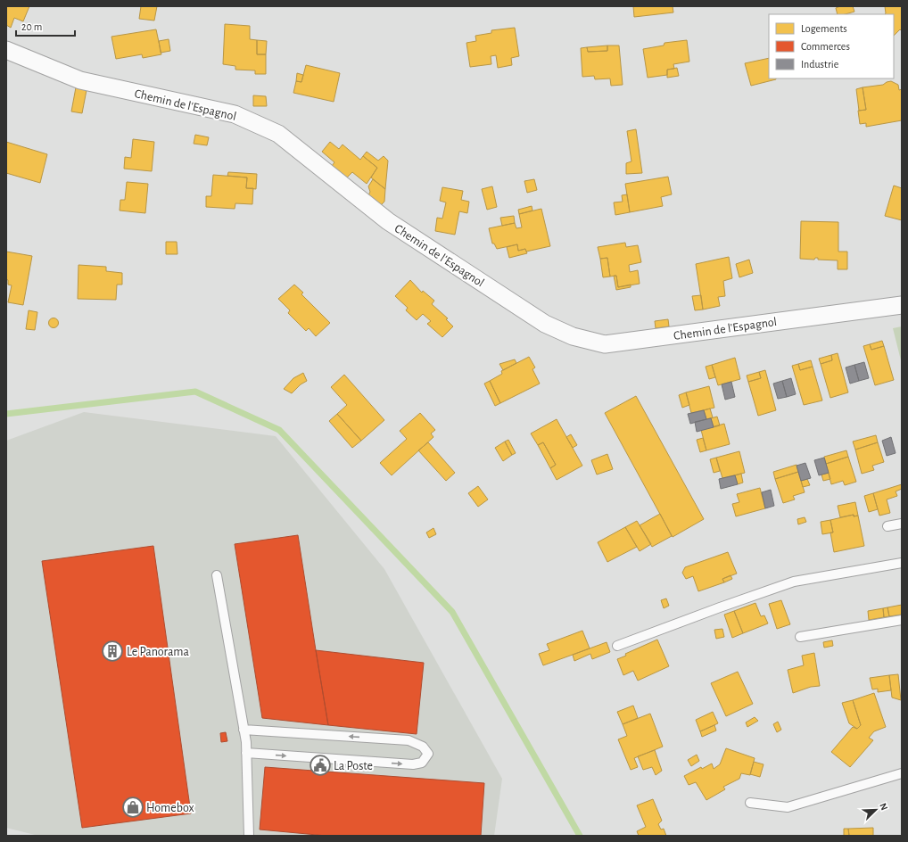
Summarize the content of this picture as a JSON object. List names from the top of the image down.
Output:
{
  "streets": {
    "street": ["Chemin de l'Espagnol"]
  },
  "places": {
    "building": ["Le Panorama"],
    "public building": ["La Poste"],
    "shop": ["Homebox"]
  },
  "legend": ["Logements", "Commerces", "Industrie"],
  "scale_bar": "20 m",
  "north": "top right"
}
